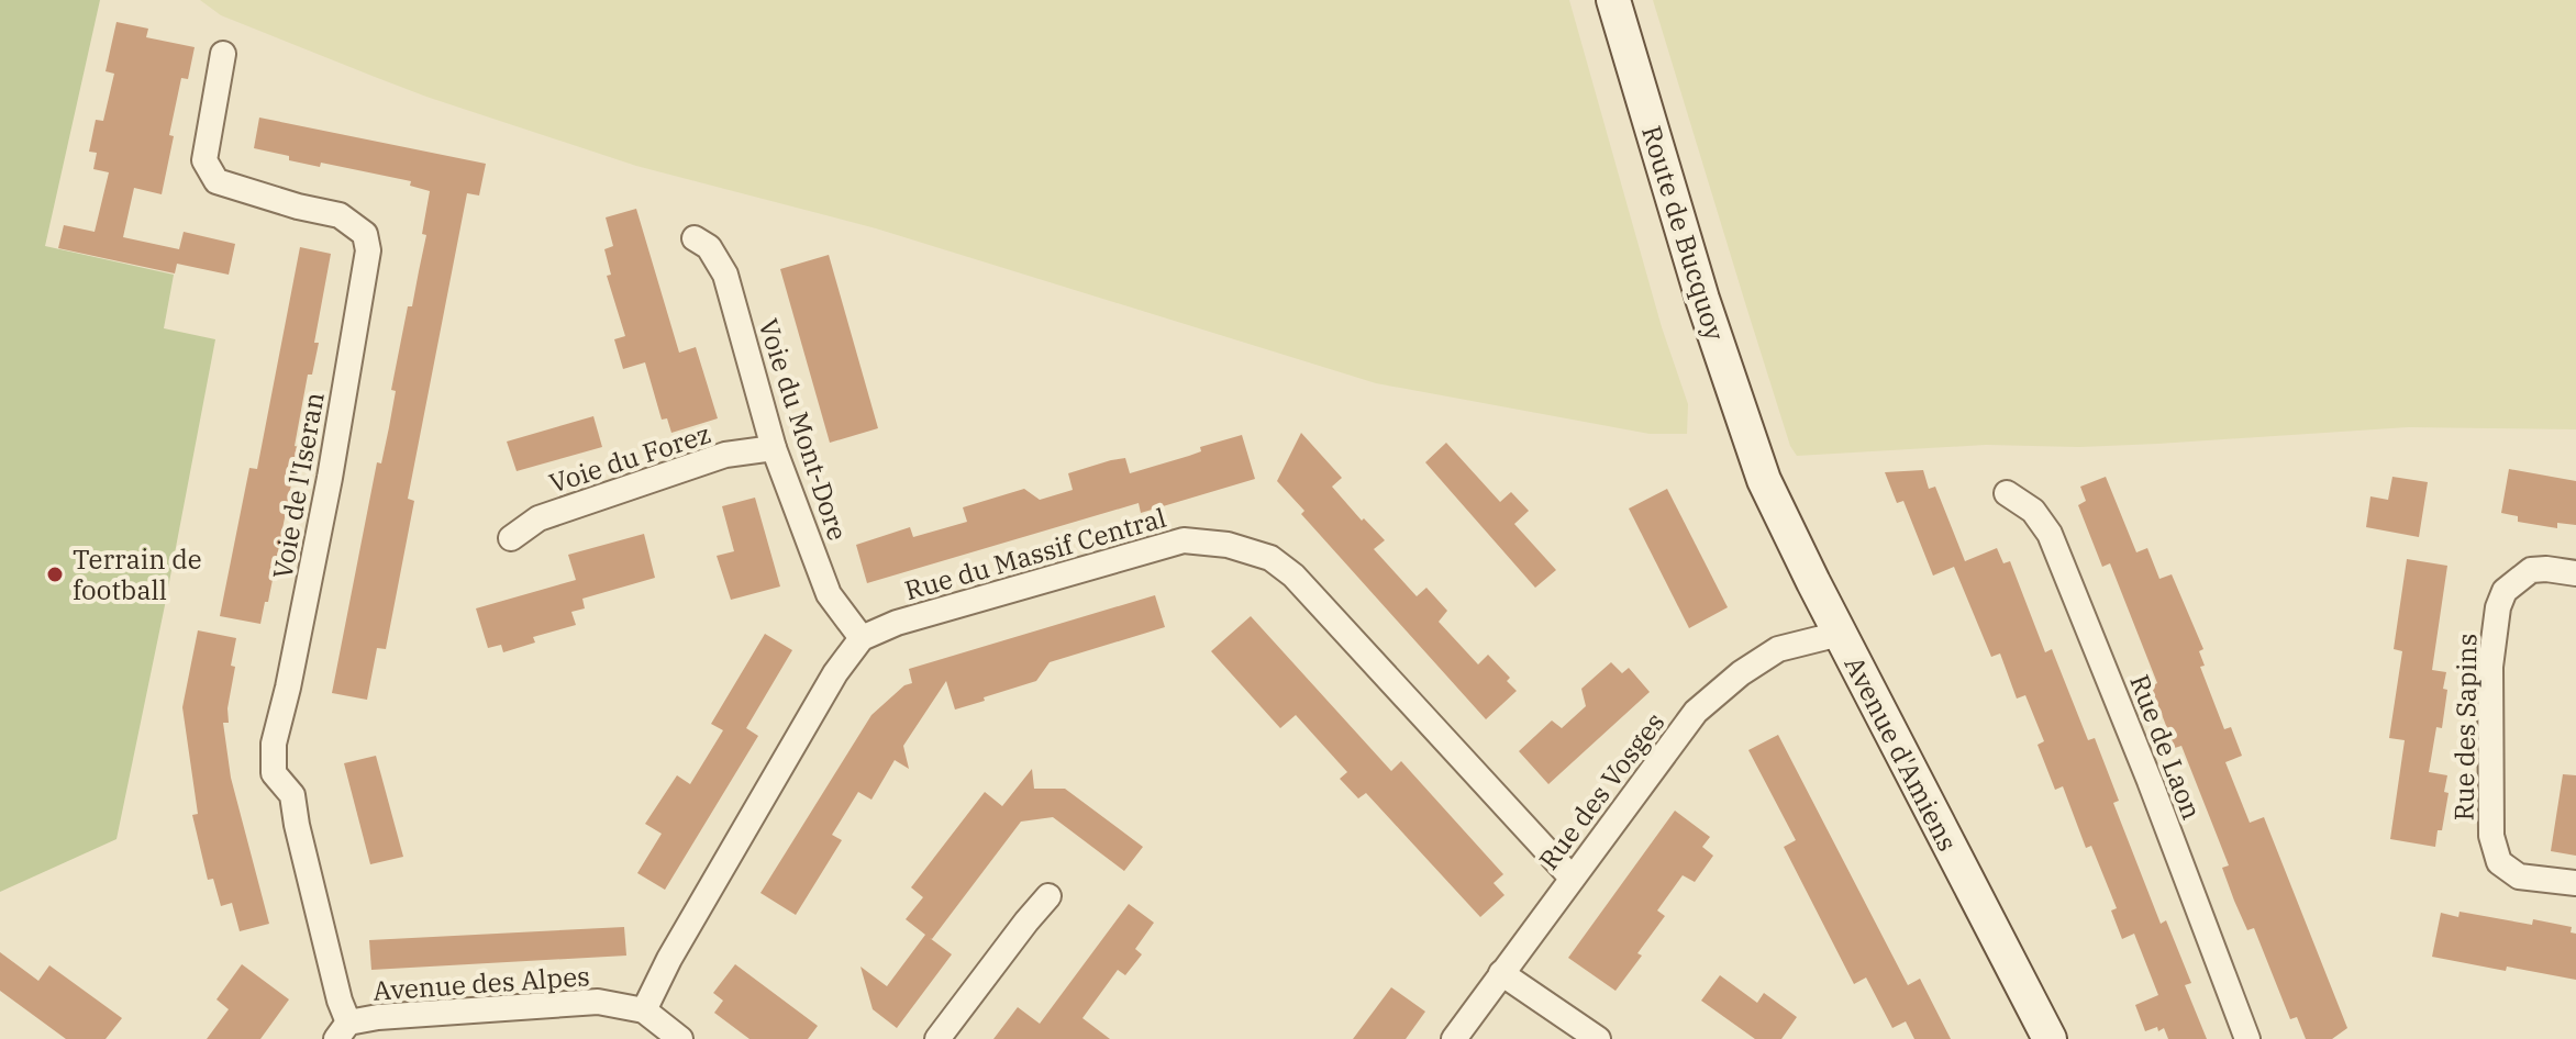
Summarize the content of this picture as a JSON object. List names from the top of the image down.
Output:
{
  "streets": {
    "main road": ["Route de Bucquoy", "Avenue d'Amiens"],
    "street": [
      "Voie du Mont-Dore",
      "Voie du Forez",
      "Voie de l'Iseran",
      "Rue du Massif Central",
      "Rue des Sapins",
      "Rue de Laon",
      "Rue des Vosges",
      "Avenue des Alpes"
    ]
  },
  "crossings": [
    ["Route de Bucquoy", "Avenue d'Amiens"],
    ["Voie du Mont-Dore", "Voie du Forez"],
    ["Voie du Mont-Dore", "Rue du Massif Central"],
    ["Voie de l'Iseran", "Avenue des Alpes"],
    ["Rue du Massif Central", "Rue des Vosges"],
    ["Avenue d'Amiens", "Rue des Vosges"]
  ],
  "places": ["Terrain de football"]
}
